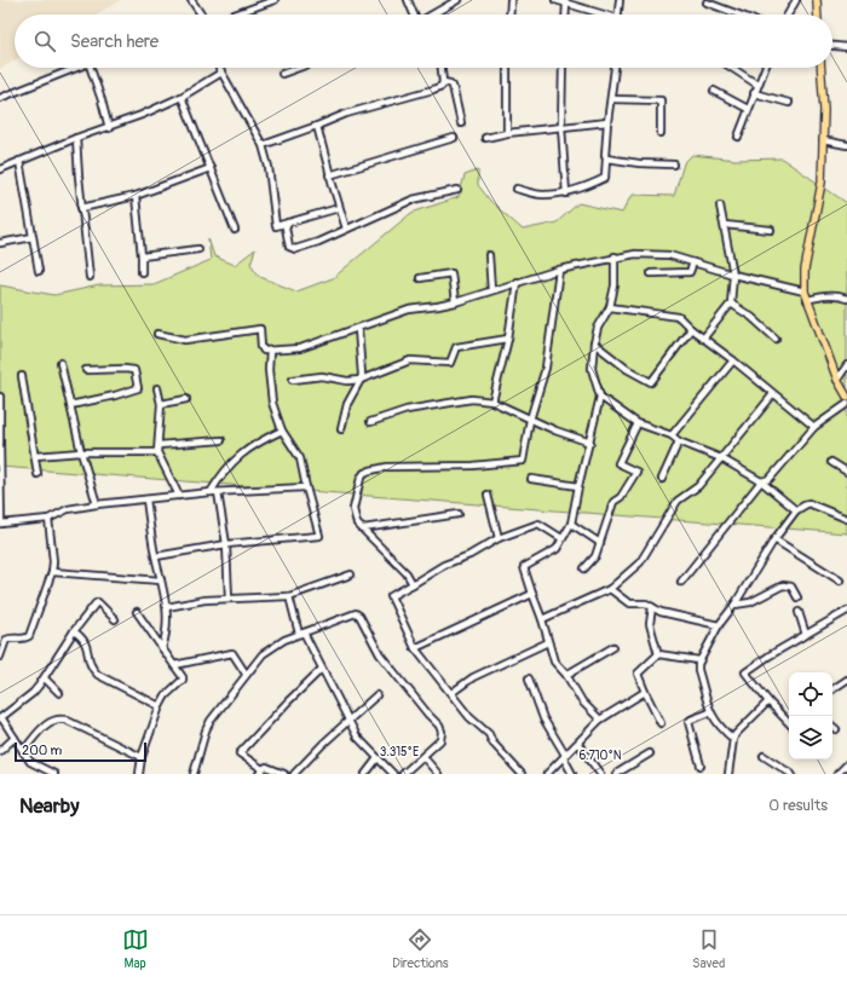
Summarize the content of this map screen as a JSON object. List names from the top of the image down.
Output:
{
  "scale_bar": "200 m",
  "page": {
    "search": "Search here",
    "scale": "200 m",
    "heading": ["Nearby", "0 results"],
    "nav": ["Map", "Directions", "Saved"]
  },
  "coordinates": ["3.315°E", "6.710°N"]
}
